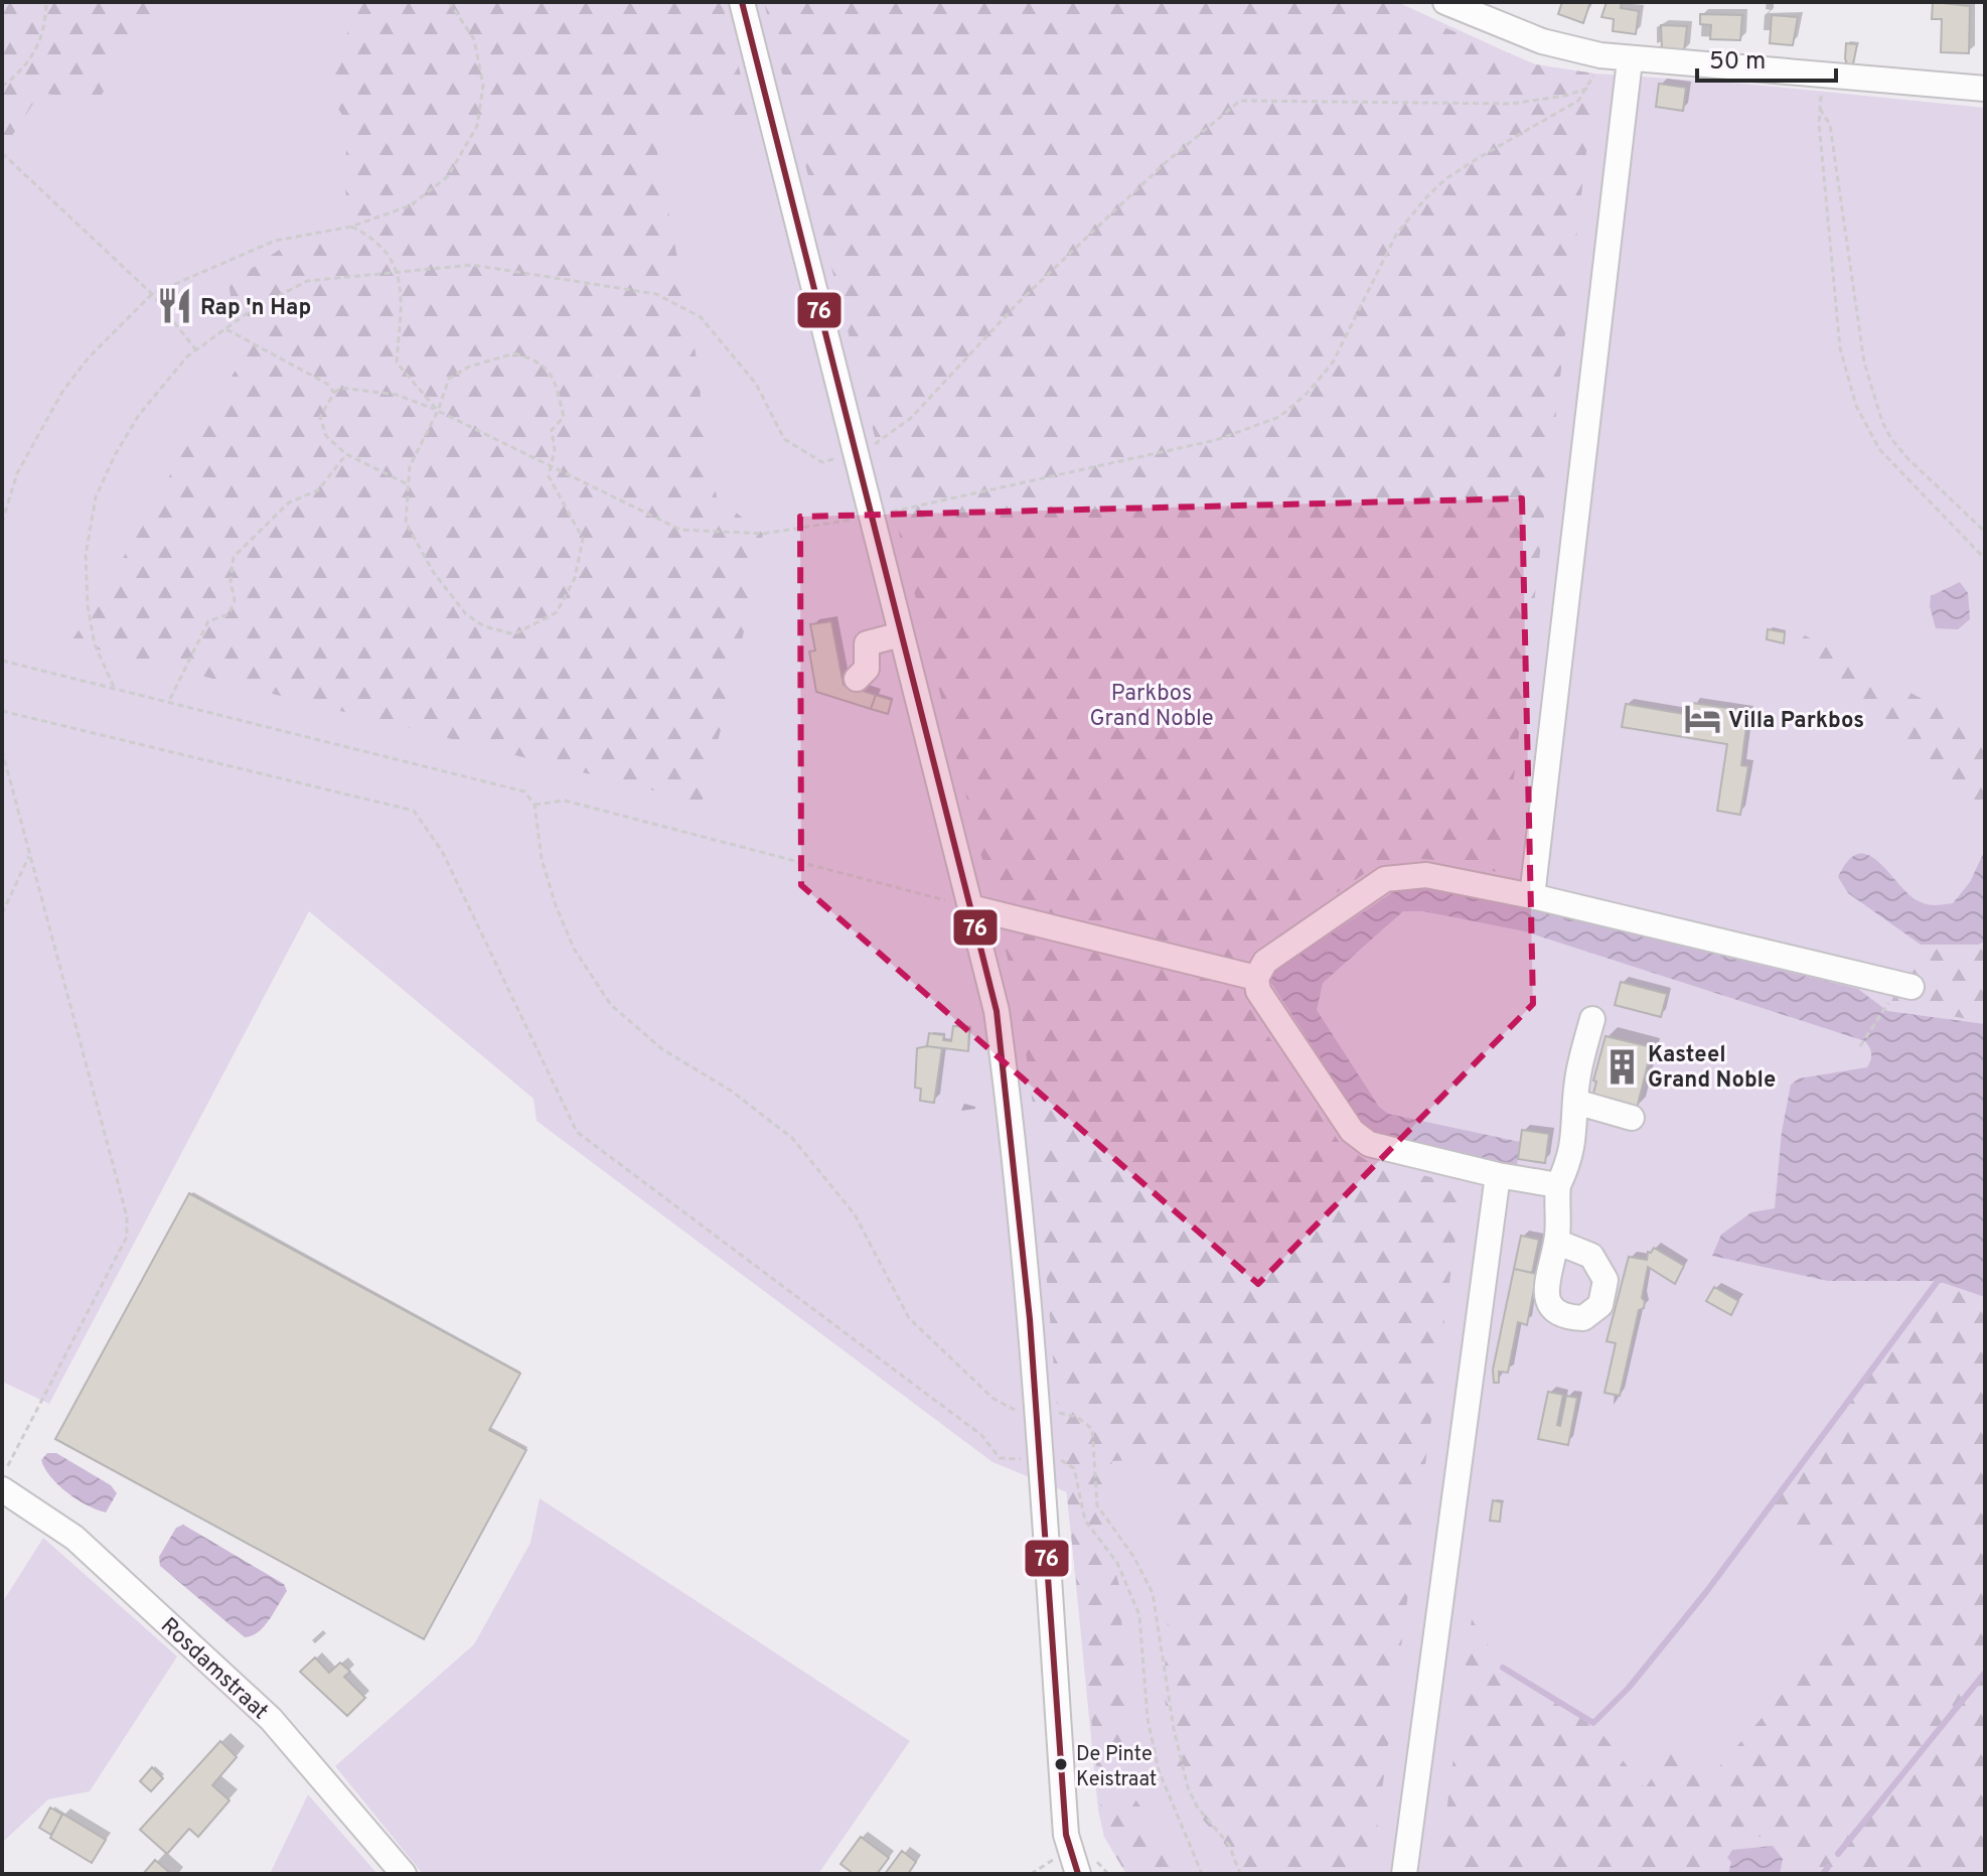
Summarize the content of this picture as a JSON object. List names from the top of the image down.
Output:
{
  "streets": {
    "street": ["Rosdamstraat"]
  },
  "parks": ["Parkbos Grand Noble"],
  "places": {
    "restaurant": ["Rap 'n Hap"],
    "hotel": ["Villa Parkbos"],
    "building": ["Kasteel Grand Noble"],
    "other": ["De Pinte Keistraat"]
  },
  "lines": ["transit line 76"],
  "scale_bar": "50 m"
}
